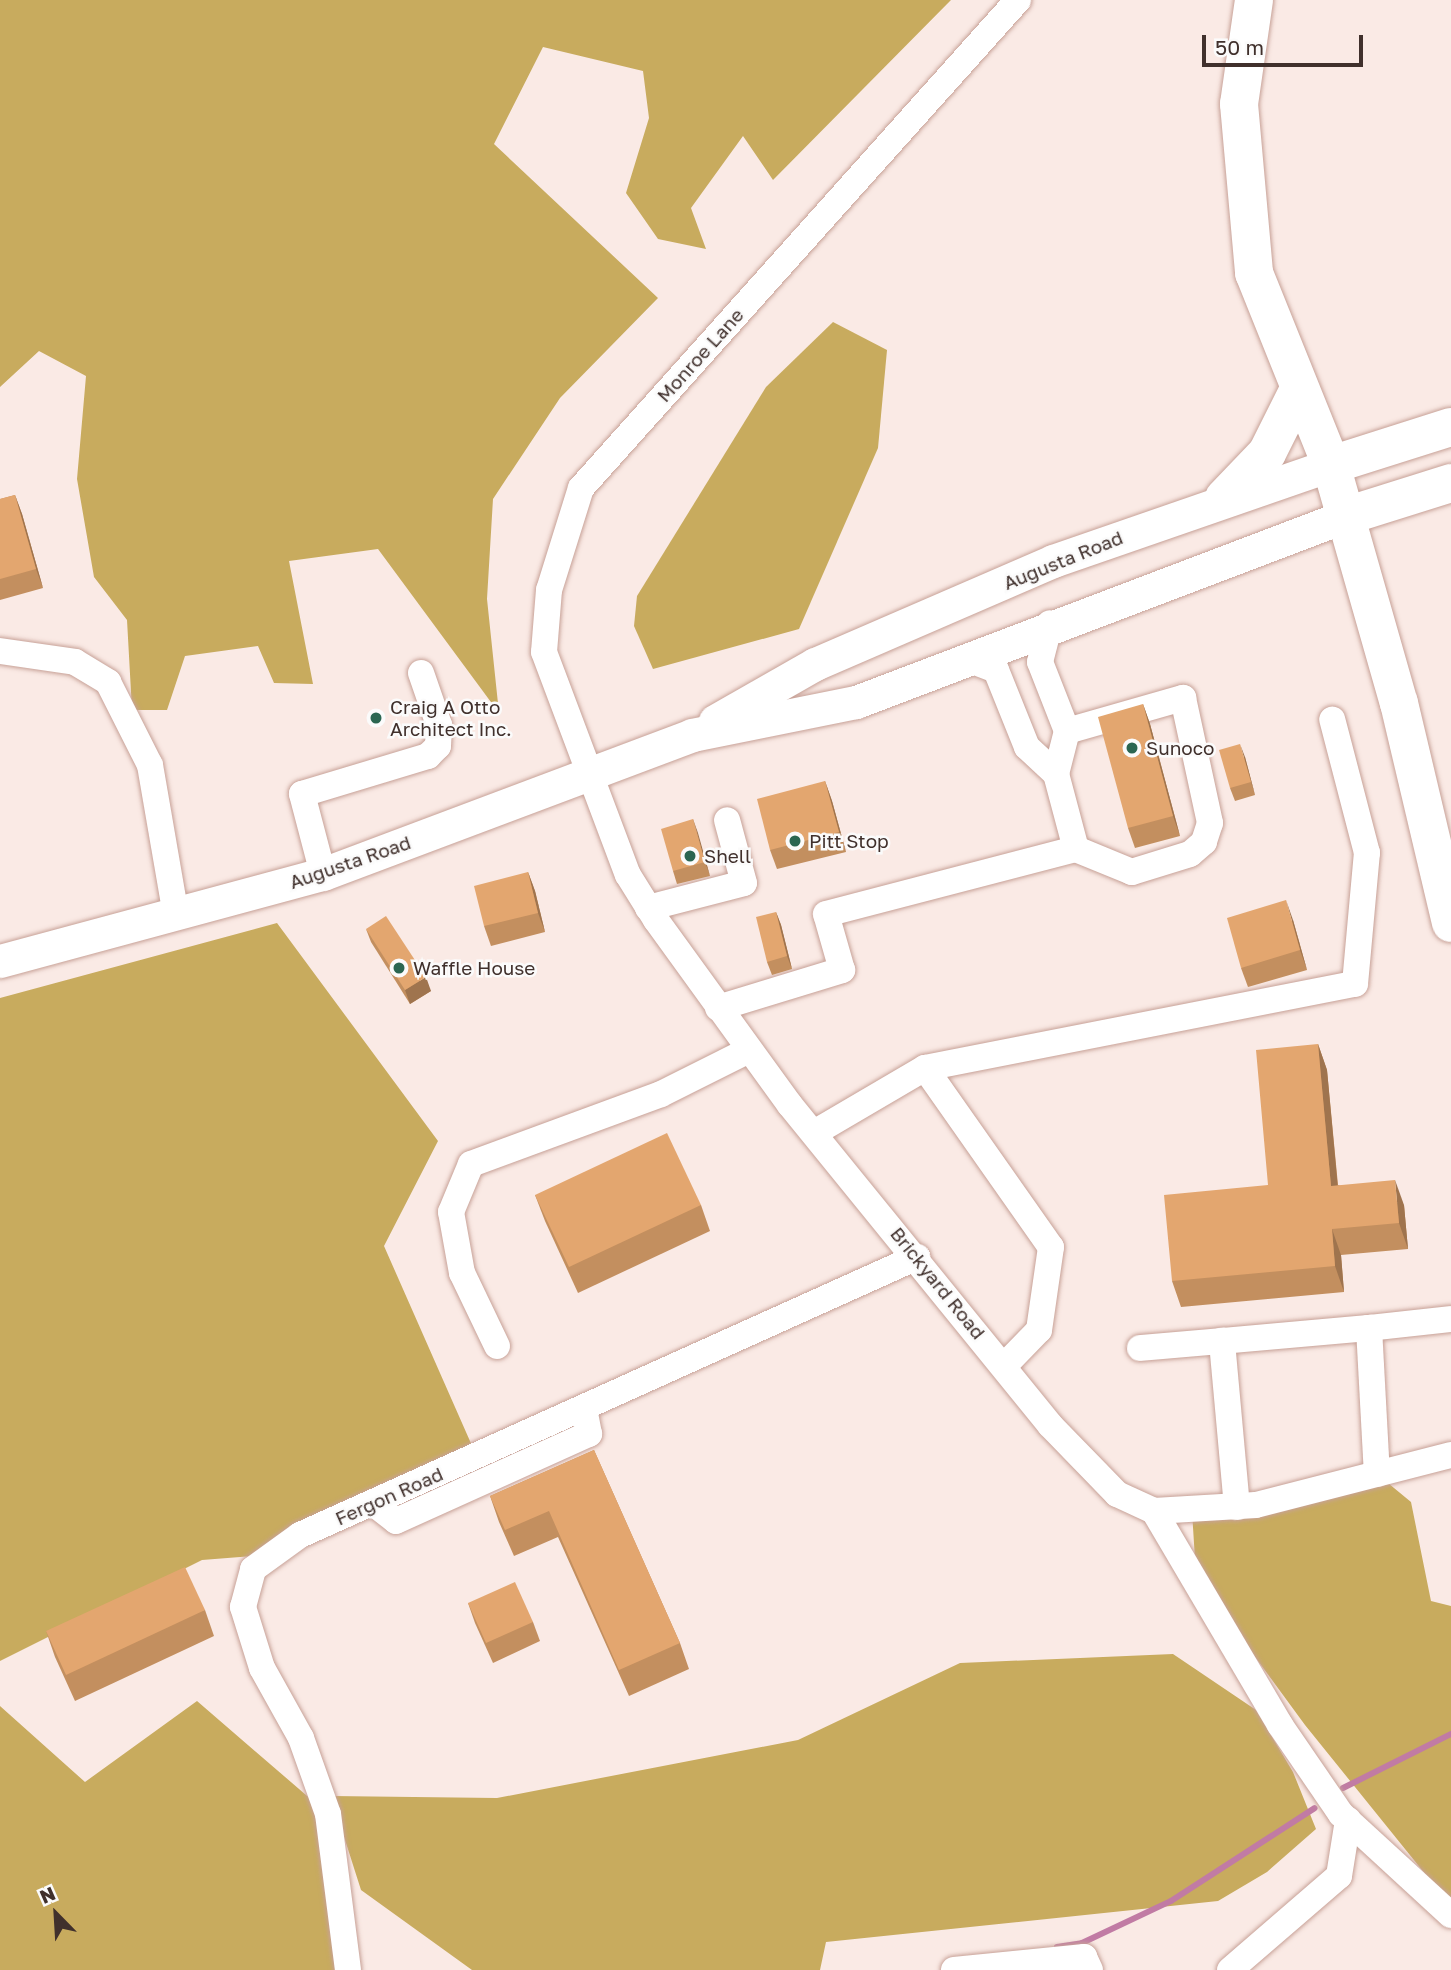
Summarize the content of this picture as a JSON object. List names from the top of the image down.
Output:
{
  "streets": {
    "highway": ["Augusta Road"],
    "street": ["Monroe Lane", "Brickyard Road", "Fergon Road"]
  },
  "crossings": [
    ["Monroe Lane", "Augusta Road"],
    ["Monroe Lane", "Brickyard Road"],
    ["Augusta Road", "Brickyard Road"],
    ["Brickyard Road", "Fergon Road"]
  ],
  "places": [
    "Craig A Otto Architect Inc.",
    "Sunoco",
    "Pitt Stop",
    "Shell",
    "Waffle House"
  ],
  "scale_bar": "50 m",
  "north": "top left"
}
